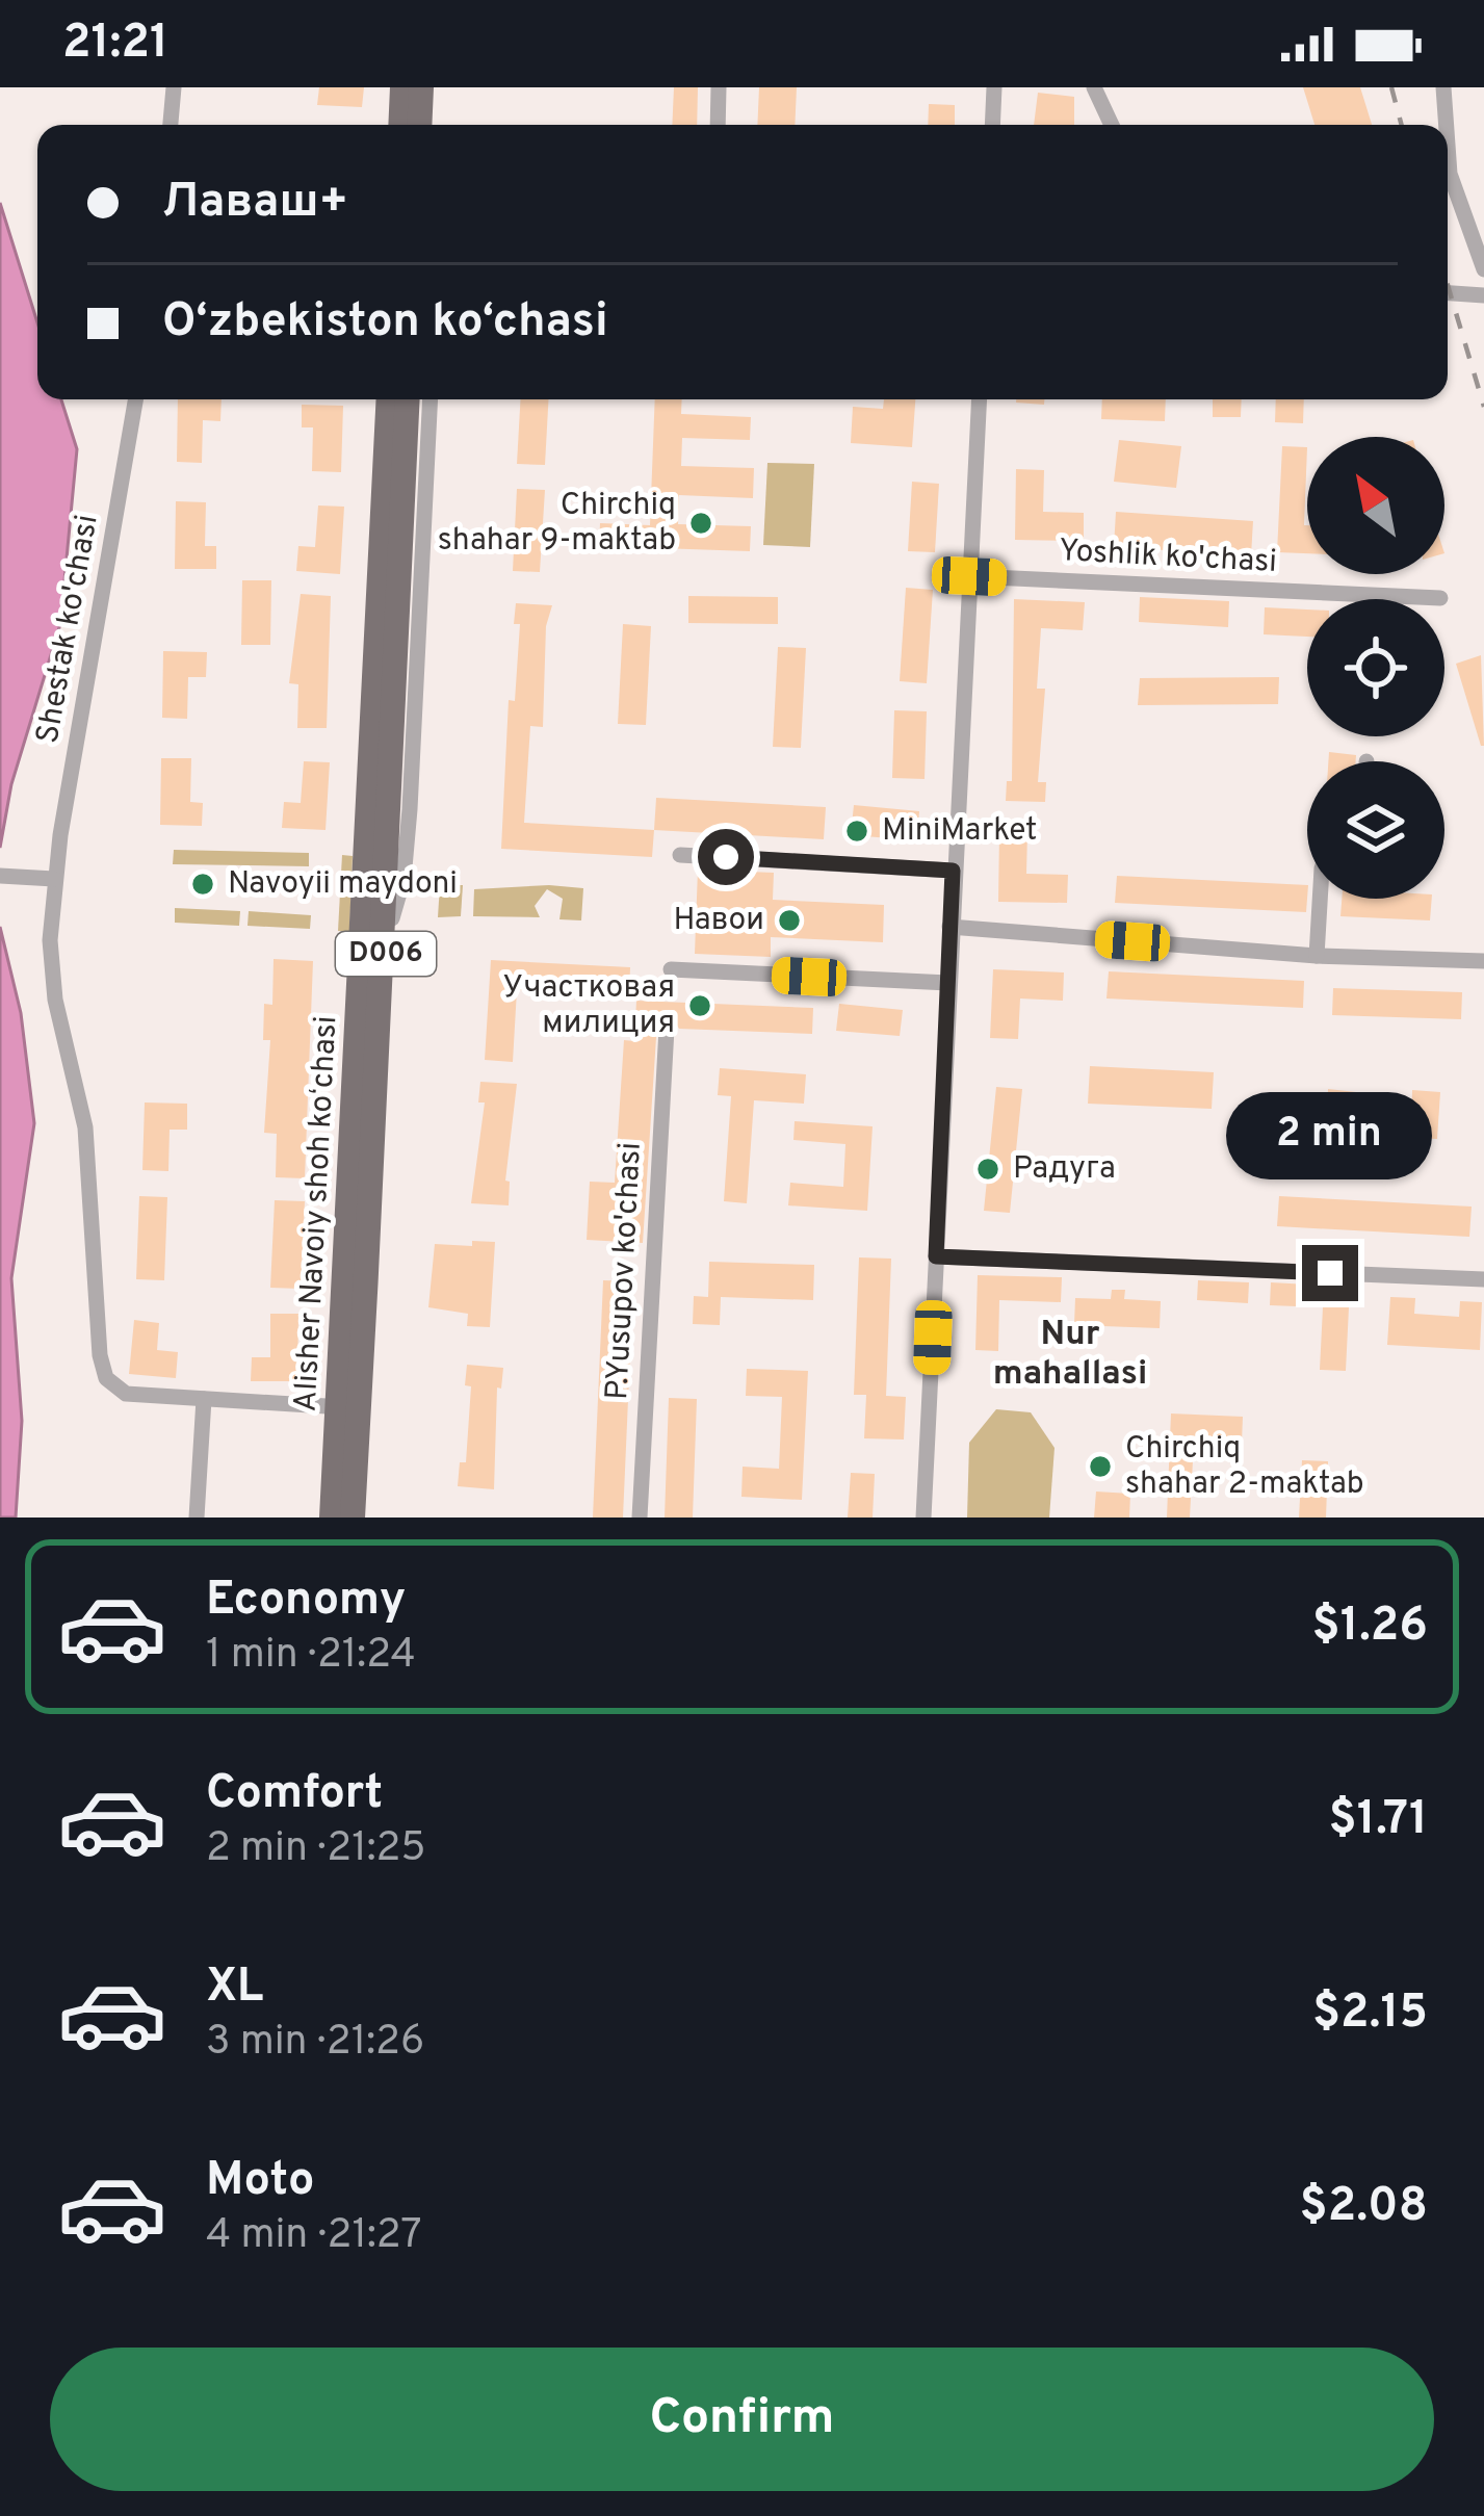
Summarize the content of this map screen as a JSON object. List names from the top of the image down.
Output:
{
  "streets": {
    "main road": ["D006", "Alisher Navoiy shoh koʻchasi"],
    "street": ["Yoshlik ko'chasi", "Shestak ko'chasi", "P.Yusupov ko'chasi"]
  },
  "crossings": [
    ["Shestak ko'chasi", "Alisher Navoiy shoh koʻchasi"]
  ],
  "districts": ["Nur mahallasi"],
  "places": [
    "Chirchiq shahar 9-maktab",
    "MiniMarket",
    "Navoyii maydoni",
    "Навои",
    "Участковая милиция",
    "Радуга",
    "Chirchiq shahar 2-maktab"
  ],
  "north": "top left",
  "page": {
    "status": "21:21",
    "banner": ["Лаваш+", "O‘zbekiston ko‘chasi"],
    "bubble": "2 min",
    "list": [
      {
        "name": "Economy",
        "note": "1 min · 21:24",
        "value": "$1.26"
      },
      {
        "name": "Comfort",
        "note": "2 min · 21:25",
        "value": "$1.71"
      },
      {
        "name": "XL",
        "note": "3 min · 21:26",
        "value": "$2.15"
      },
      {
        "name": "Moto",
        "note": "4 min · 21:27",
        "value": "$2.08"
      }
    ],
    "buttons": "Confirm"
  }
}
